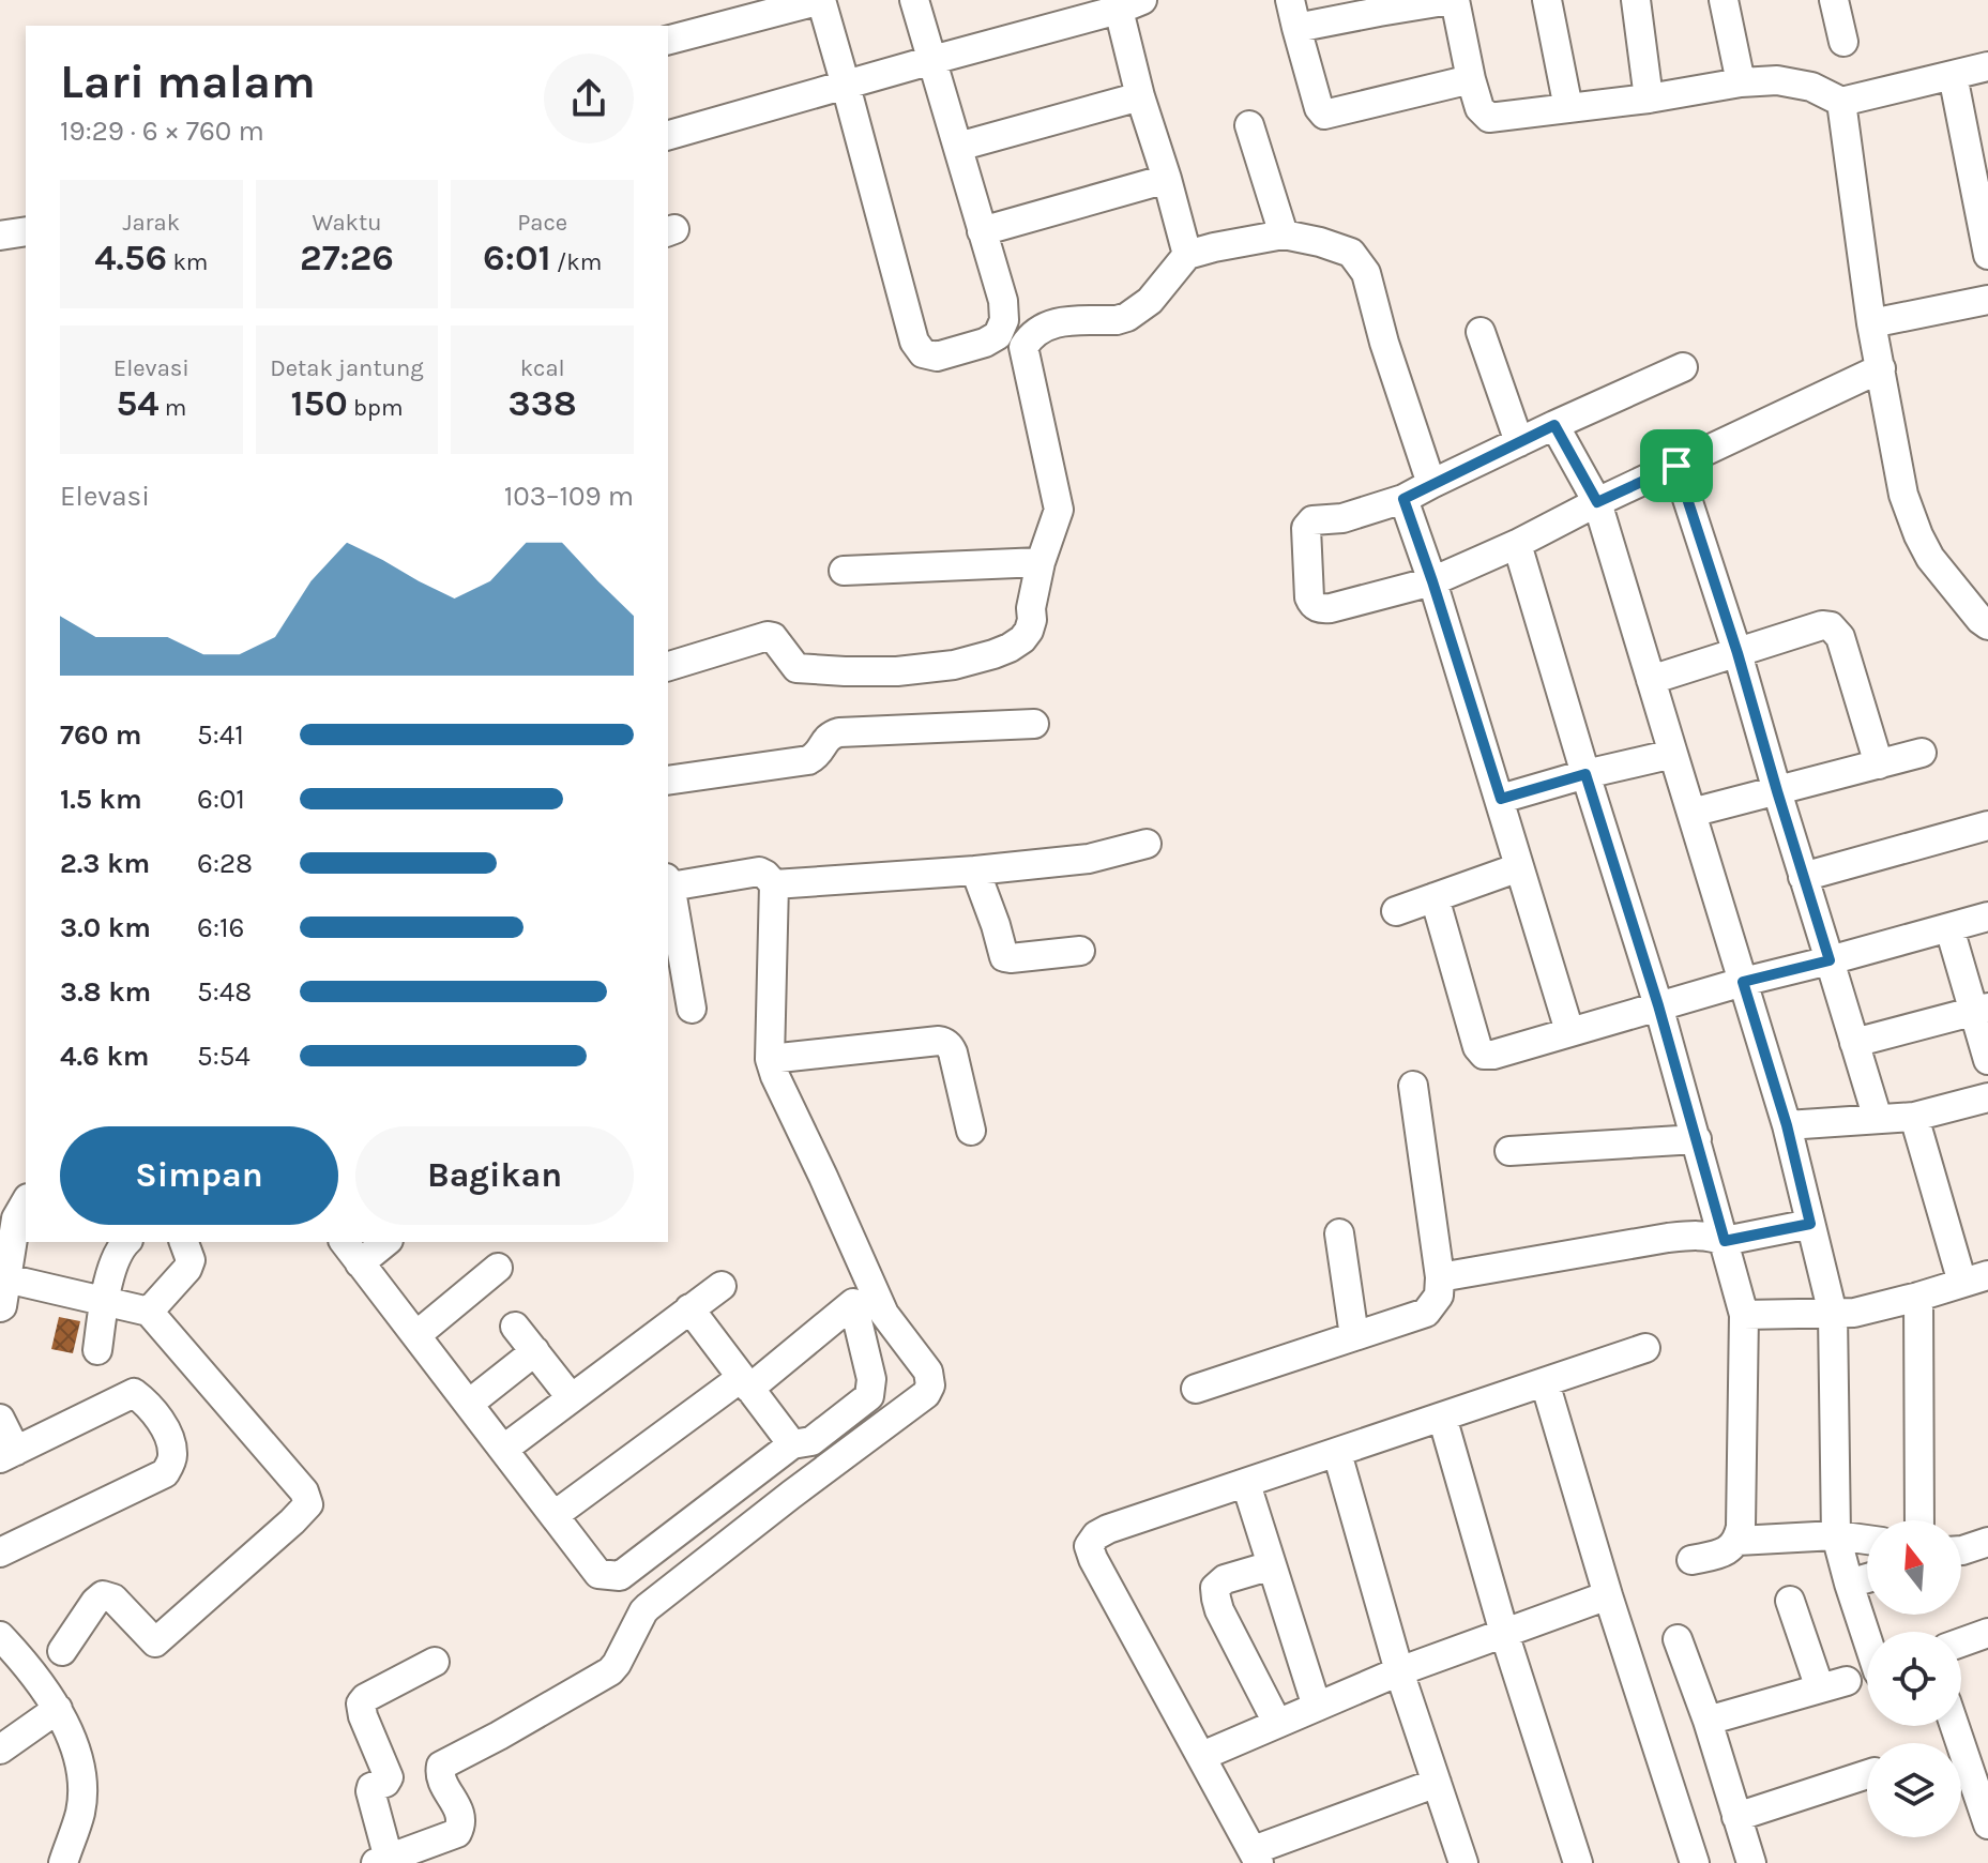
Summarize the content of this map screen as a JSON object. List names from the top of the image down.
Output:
{
  "north": "top",
  "page": {
    "heading": ["Lari malam", "19:29 · 6 × 760 m"],
    "stats": [
      ["Jarak", "4.56 km"],
      ["Waktu", "27:26"],
      ["Pace", "6:01 /km"],
      ["Elevasi", "54 m"],
      ["Detak jantung", "150 bpm"],
      ["kcal", "338"]
    ],
    "chart": ["Elevasi", "103–109 m"],
    "list": [
      {
        "name": "760 m",
        "note": "5:41"
      },
      {
        "name": "1.5 km",
        "note": "6:01"
      },
      {
        "name": "2.3 km",
        "note": "6:28"
      },
      {
        "name": "3.0 km",
        "note": "6:16"
      },
      {
        "name": "3.8 km",
        "note": "5:48"
      },
      {
        "name": "4.6 km",
        "note": "5:54"
      }
    ],
    "buttons": ["Simpan", "Bagikan"]
  }
}
